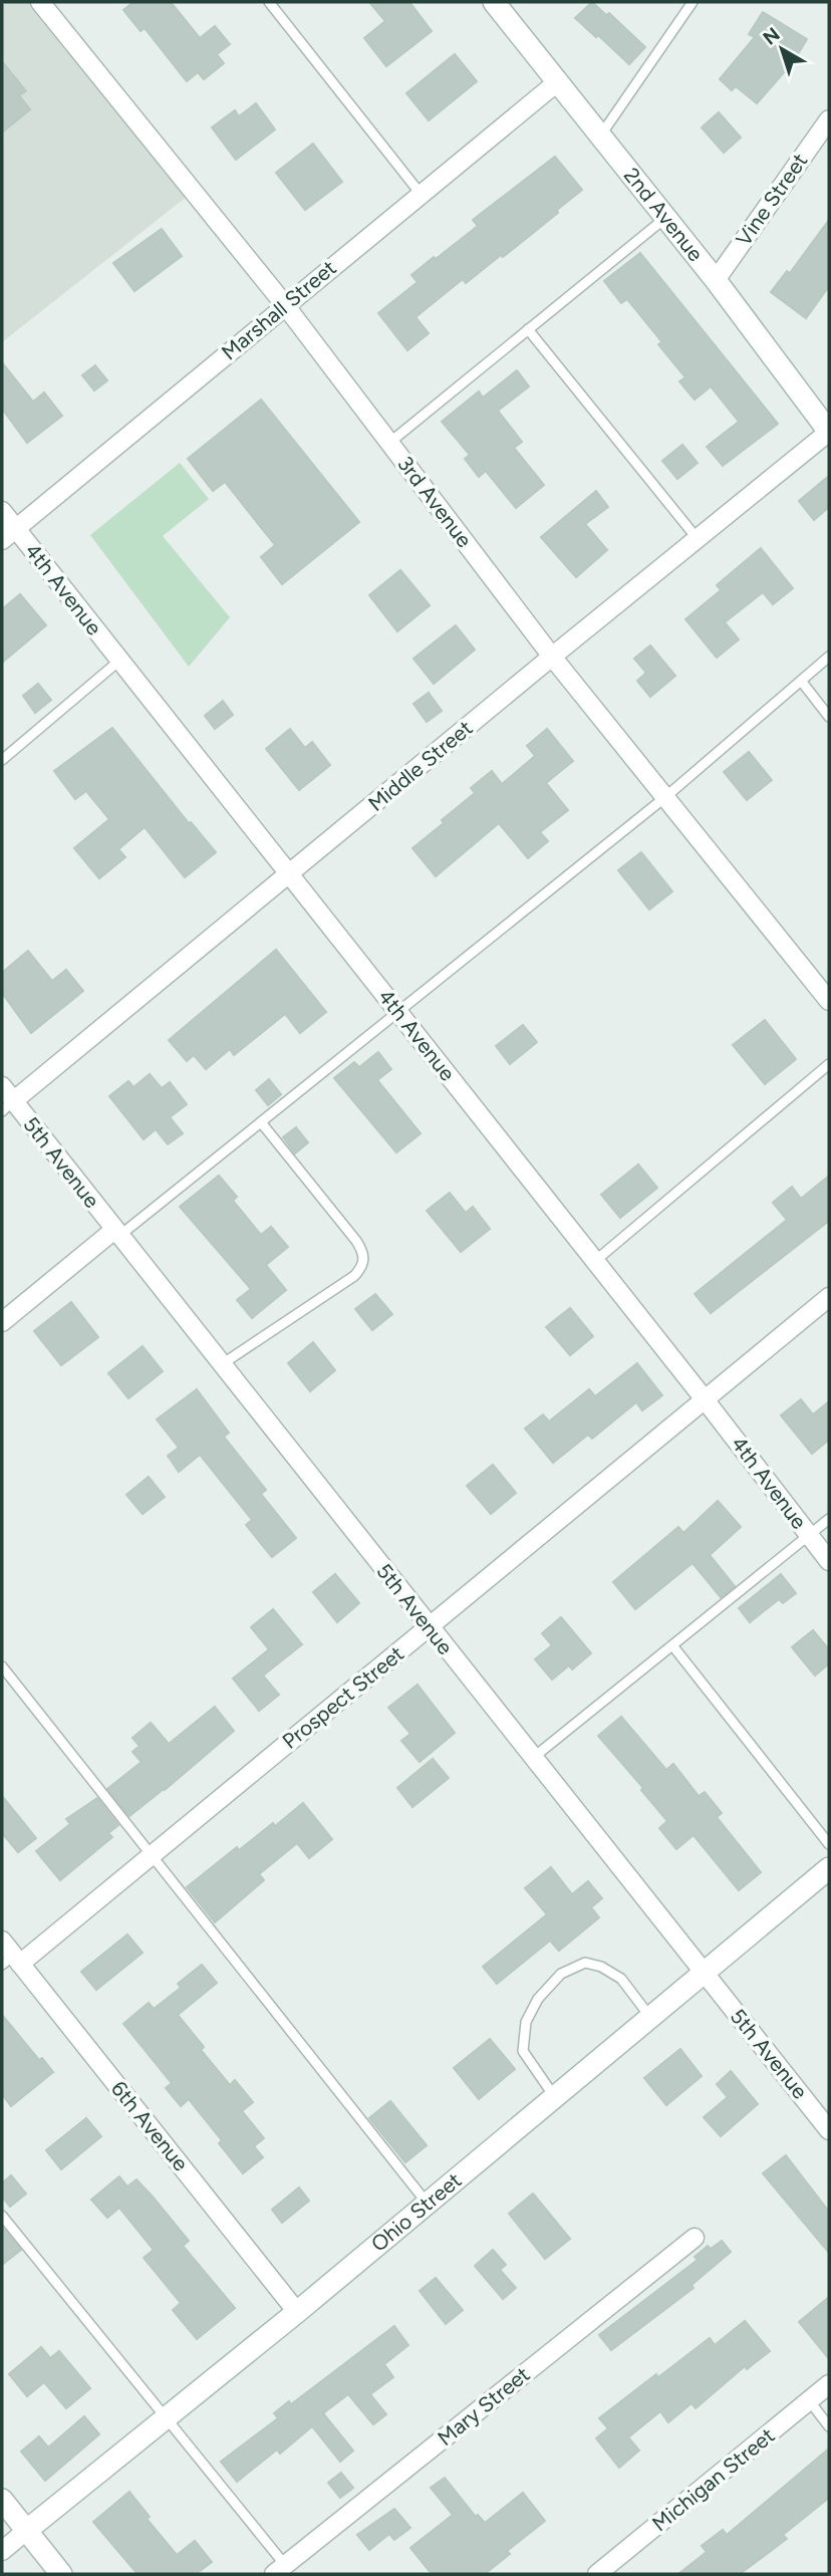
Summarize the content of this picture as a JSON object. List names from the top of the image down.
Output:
{
  "streets": {
    "street": [
      "Vine Street",
      "2nd Avenue",
      "Marshall Street",
      "3rd Avenue",
      "4th Avenue",
      "Middle Street",
      "5th Avenue",
      "Prospect Street",
      "6th Avenue",
      "Ohio Street",
      "Mary Street",
      "Michigan Street"
    ]
  },
  "crossings": [
    ["Vine Street", "2nd Avenue"],
    ["2nd Avenue", "Marshall Street"],
    ["2nd Avenue", "Middle Street"],
    ["Marshall Street", "3rd Avenue"],
    ["Marshall Street", "4th Avenue"],
    ["3rd Avenue", "Middle Street"],
    ["4th Avenue", "Middle Street"],
    ["4th Avenue", "Prospect Street"],
    ["Middle Street", "5th Avenue"],
    ["5th Avenue", "Prospect Street"],
    ["5th Avenue", "Ohio Street"],
    ["Prospect Street", "6th Avenue"],
    ["6th Avenue", "Ohio Street"]
  ],
  "north": "top left"
}
